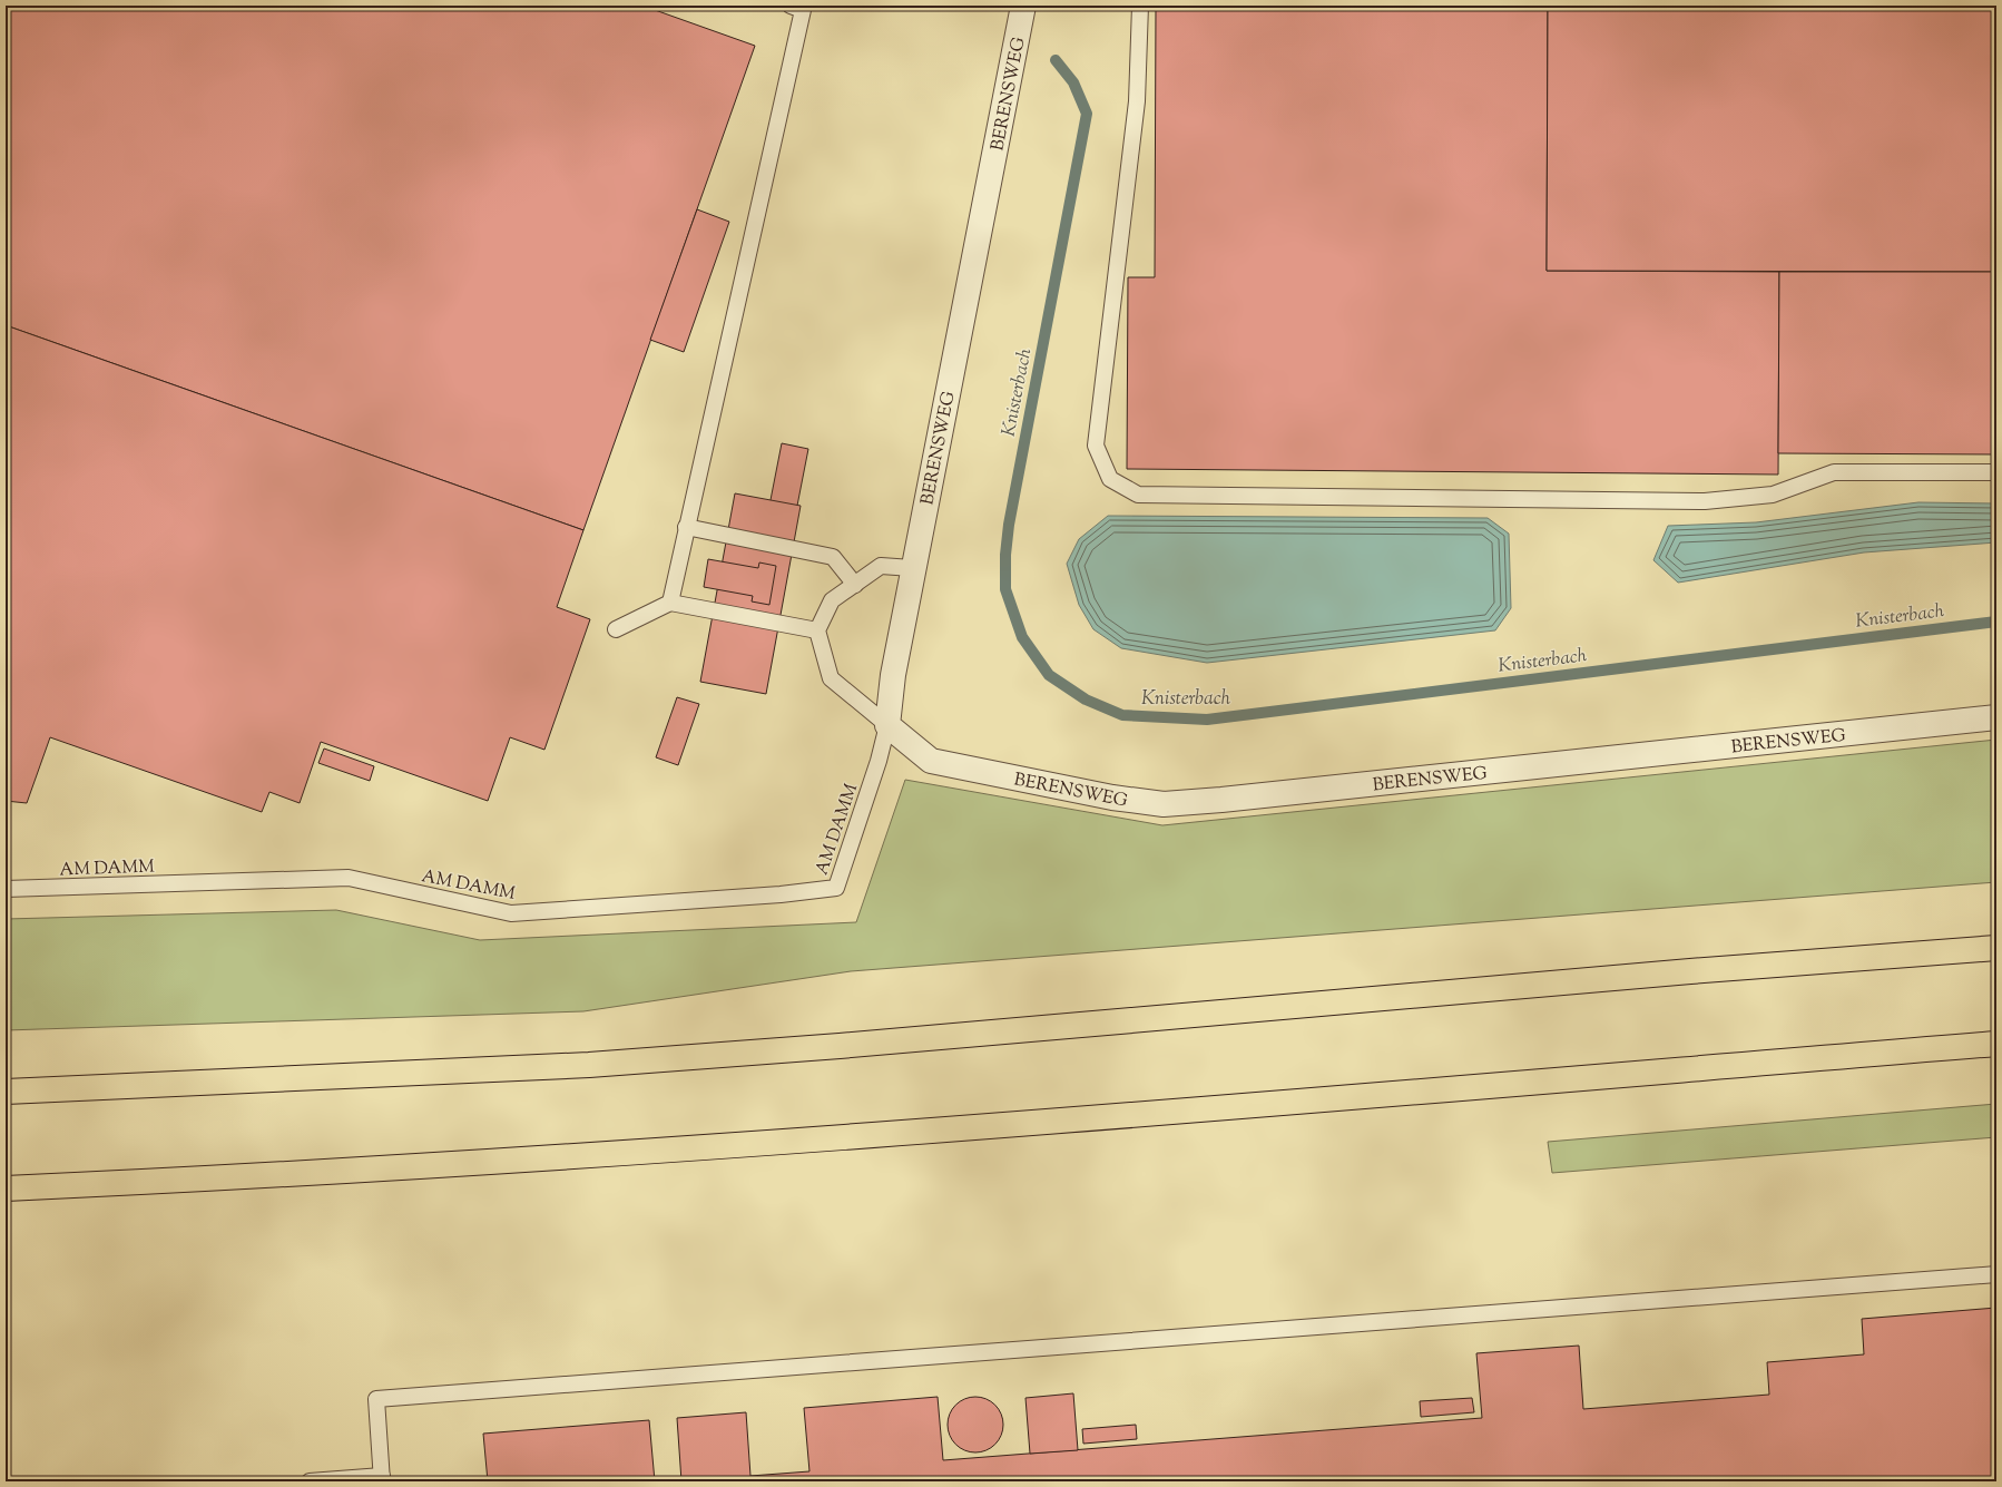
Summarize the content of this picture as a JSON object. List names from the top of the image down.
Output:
{
  "streets": {
    "street": ["BERENSWEG"],
    "lane": ["AM DAMM"]
  },
  "crossings": [
    ["BERENSWEG", "AM DAMM"]
  ],
  "water": ["Knisterbach"]
}
